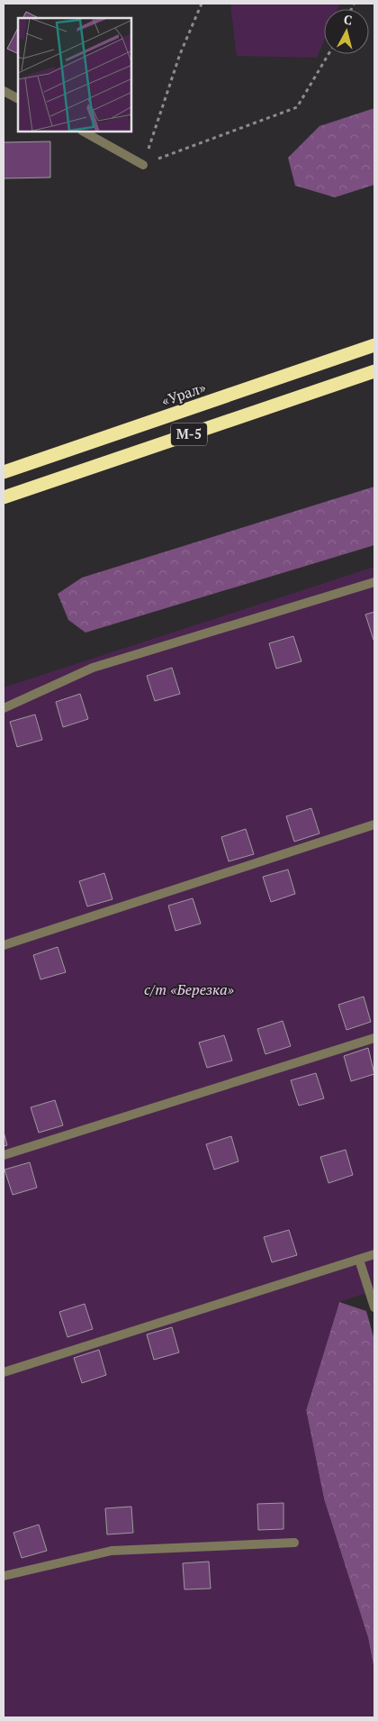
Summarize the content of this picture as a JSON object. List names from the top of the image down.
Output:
{
  "streets": {
    "highway": ["«Урал»", "М-5"]
  },
  "parks": ["с/т «Березка»"],
  "north": "top"
}
